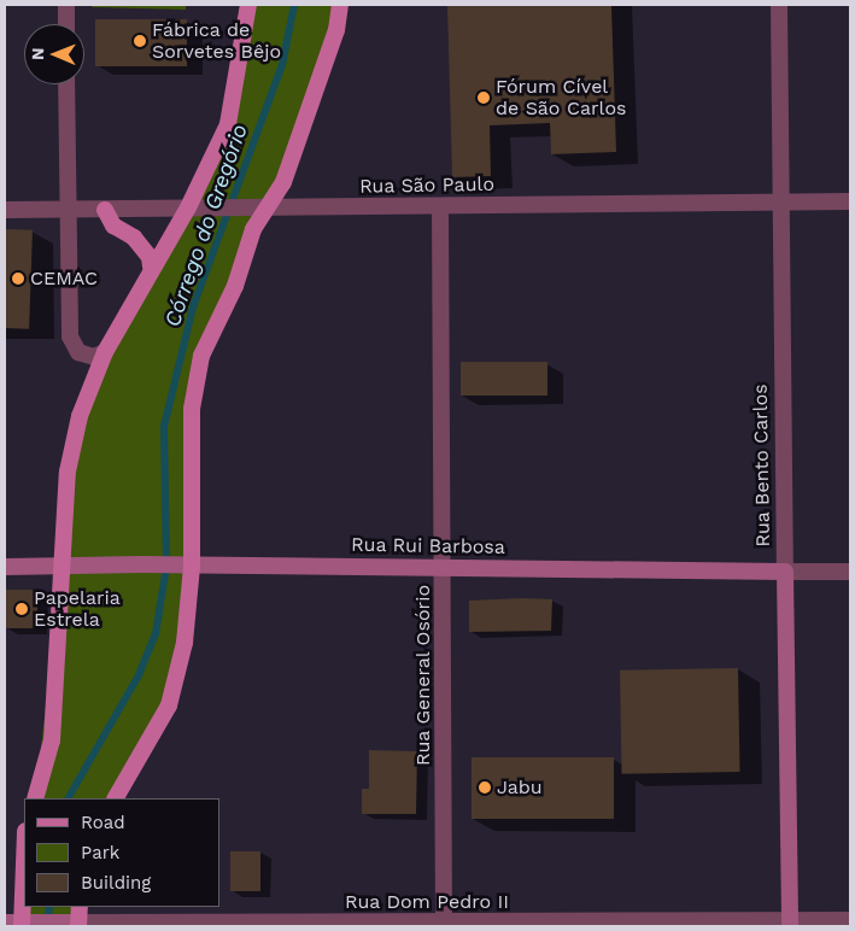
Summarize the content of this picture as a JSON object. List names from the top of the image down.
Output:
{
  "streets": {
    "main road": ["Rua Bento Carlos", "Rua Rui Barbosa", "Rua Dom Pedro II"],
    "street": ["Rua São Paulo", "Rua General Osório"]
  },
  "crossings": [
    ["Rua São Paulo", "Rua Bento Carlos"],
    ["Rua São Paulo", "Rua General Osório"],
    ["Rua Bento Carlos", "Rua Rui Barbosa"],
    ["Rua Bento Carlos", "Rua Dom Pedro II"],
    ["Rua Rui Barbosa", "Rua General Osório"],
    ["Rua General Osório", "Rua Dom Pedro II"]
  ],
  "water": ["Córrego do Gregório"],
  "places": [
    "Fábrica de Sorvetes Bêjo",
    "Fórum Cível de São Carlos",
    "CEMAC",
    "Papelaria Estrela",
    "Jabu"
  ],
  "legend": ["Road", "Park", "Building"],
  "north": "left"
}
